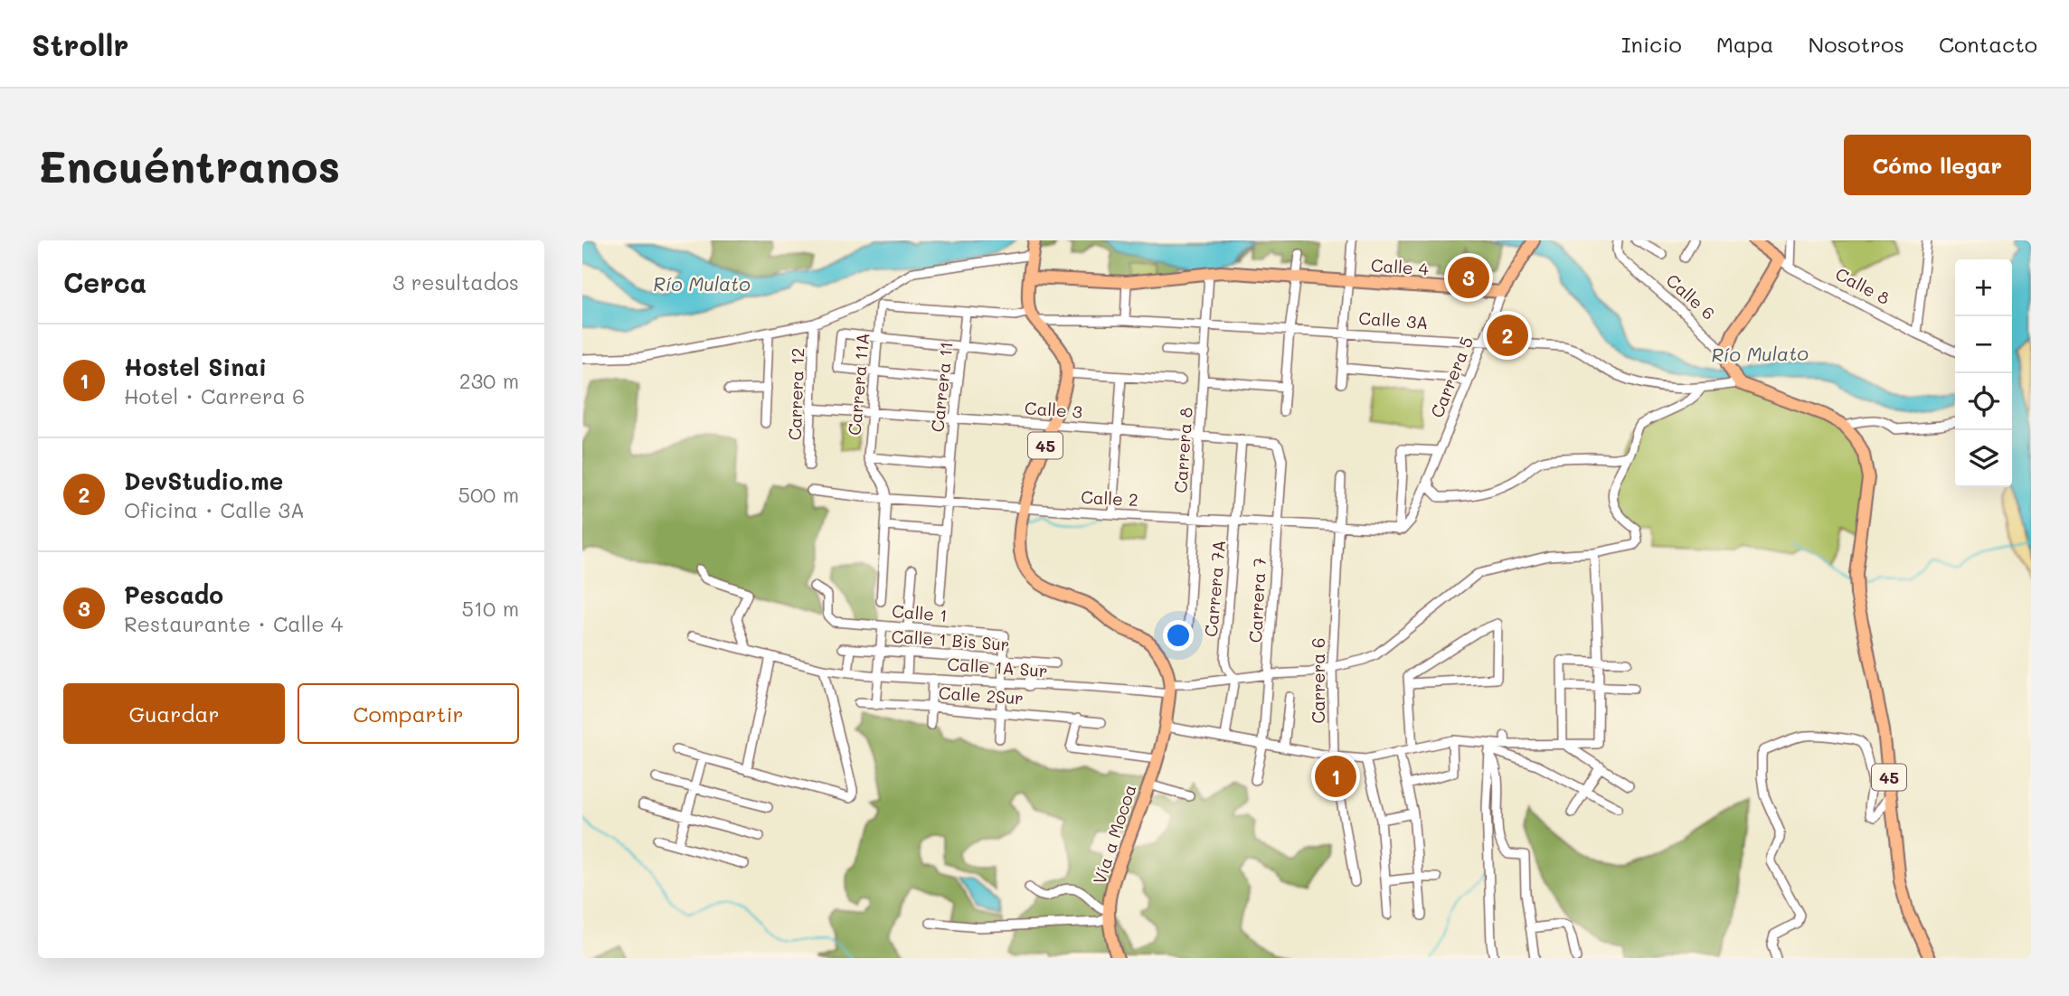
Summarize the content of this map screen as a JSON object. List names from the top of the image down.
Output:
{
  "streets": {
    "main road": [
      "Calle 4",
      "Calle 8",
      "Calle 6",
      "Carrera 5",
      "45",
      "Vía a Mocoa"
    ],
    "street": [
      "Calle 3A",
      "Carrera 11A",
      "Carrera 11",
      "Carrera 12",
      "Calle 3",
      "Carrera 8",
      "Calle 2",
      "Carrera 7A",
      "Carrera 7",
      "Calle 1",
      "Calle 1 Bis Sur",
      "Calle 1A Sur",
      "Carrera 6",
      "Calle 2Sur"
    ]
  },
  "crossings": [
    ["Calle 4", "Carrera 5"],
    ["Calle 4", "Carrera 8"],
    ["Calle 6", "Calle 3A"],
    ["Calle 3A", "Carrera 5"],
    ["Calle 3A", "Carrera 11A"],
    ["Calle 3A", "Carrera 11"],
    ["Calle 3A", "Carrera 8"],
    ["Carrera 5", "Calle 2"],
    ["Carrera 11A", "Calle 3"],
    ["Carrera 11", "Calle 3"],
    ["Carrera 11", "Calle 2"],
    ["Carrera 12", "Calle 3"],
    ["Calle 3", "45"],
    ["Calle 3", "Carrera 8"],
    ["Calle 3", "Carrera 7A"],
    ["Calle 3", "Carrera 7"],
    ["45", "Calle 2"],
    ["45", "Calle 1A Sur"],
    ["45", "Vía a Mocoa"],
    ["Carrera 8", "Calle 2"],
    ["Calle 2", "Carrera 7A"],
    ["Calle 2", "Carrera 7"],
    ["Calle 2", "Carrera 6"],
    ["Carrera 7A", "Calle 1A Sur"],
    ["Carrera 7", "Calle 1A Sur"],
    ["Calle 1", "Calle 1 Bis Sur"],
    ["Calle 1 Bis Sur", "Calle 1A Sur"],
    ["Calle 1A Sur", "Carrera 6"]
  ],
  "water": ["Río Mulato"],
  "page": {
    "header": "Strollr",
    "nav": [
      "Inicio",
      "Mapa",
      "Nosotros",
      "Contacto"
    ],
    "buttons": [
      "Cómo llegar",
      ["Guardar", "Compartir"]
    ],
    "title": "Encuéntranos",
    "heading": ["Cerca", "3 resultados"],
    "pins": ["3", "2", "1"],
    "map_buttons": ["+", "−"],
    "list": [
      {
        "mark": "1",
        "name": "Hostel Sinai",
        "note": "Hotel · Carrera 6",
        "value": "230 m"
      },
      {
        "mark": "2",
        "name": "DevStudio.me",
        "note": "Oficina · Calle 3A",
        "value": "500 m"
      },
      {
        "mark": "3",
        "name": "Pescado",
        "note": "Restaurante · Calle 4",
        "value": "510 m"
      }
    ]
  }
}
